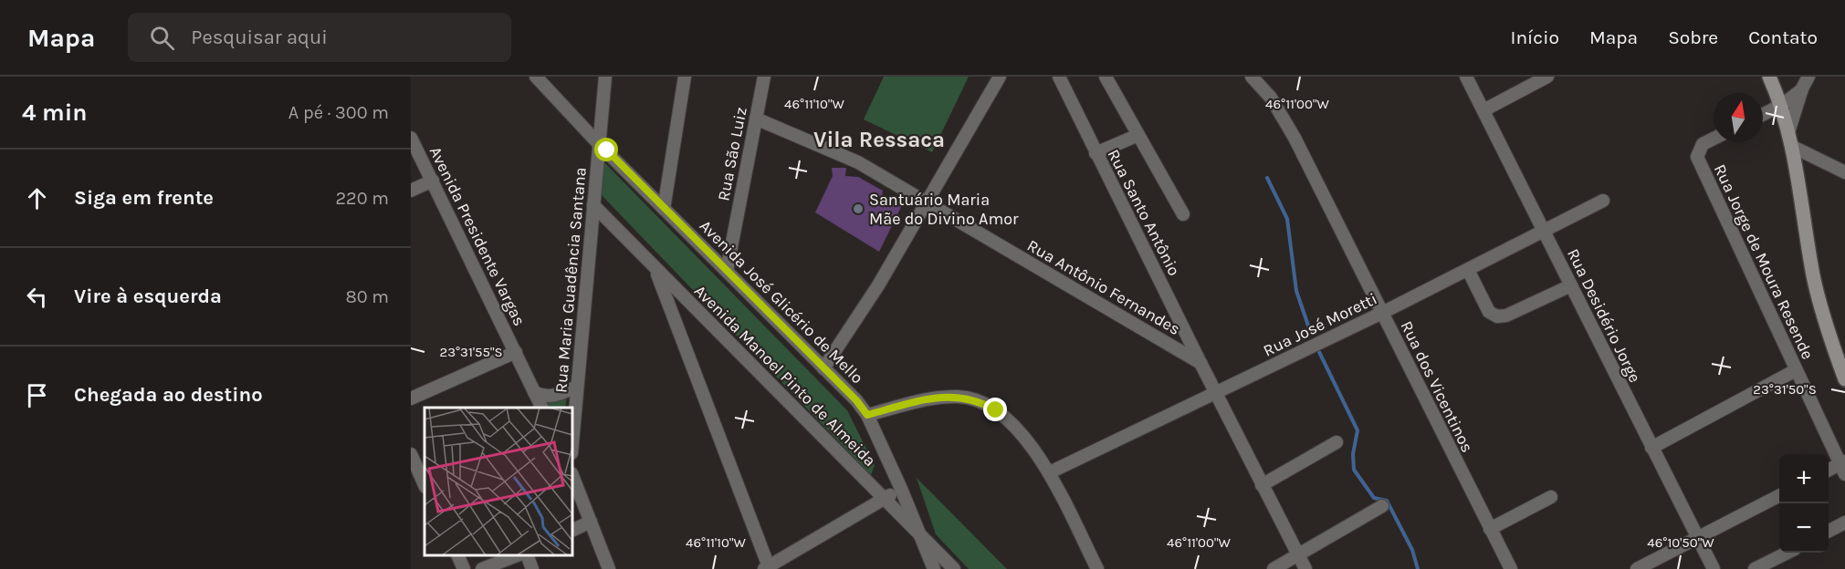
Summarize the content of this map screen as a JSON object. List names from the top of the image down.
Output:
{
  "streets": {
    "street": [
      "Rua São Luiz",
      "Rua Santo Antônio",
      "Avenida Presidente Vargas",
      "Rua Jorge de Moura Resende",
      "Rua Maria Guadência Santana",
      "Rua Antônio Fernandes",
      "Avenida José Glicério de Mello",
      "Rua Desidério Jorge",
      "Rua José Moretti",
      "Avenida Manoel Pinto de Almeida",
      "Rua dos Vicentinos"
    ]
  },
  "crossings": [
    ["Rua São Luiz", "Rua Antônio Fernandes"],
    ["Rua São Luiz", "Avenida José Glicério de Mello"],
    ["Rua Santo Antônio", "Rua Antônio Fernandes"],
    ["Rua Maria Guadência Santana", "Avenida José Glicério de Mello"],
    ["Rua Maria Guadência Santana", "Avenida Manoel Pinto de Almeida"],
    ["Avenida José Glicério de Mello", "Avenida Manoel Pinto de Almeida"],
    ["Rua Desidério Jorge", "Rua José Moretti"],
    ["Rua José Moretti", "Rua dos Vicentinos"]
  ],
  "districts": ["Vila Ressaca"],
  "places": ["Santuário Maria Mãe do Divino Amor"],
  "north": "top",
  "page": {
    "header": "Mapa",
    "search": "Pesquisar aqui",
    "nav": [
      "Início",
      "Mapa",
      "Sobre",
      "Contato"
    ],
    "heading": ["4 min", "A pé · 300 m"],
    "list": [
      ["Siga em frente", "220 m"],
      ["Vire à esquerda", "80 m"],
      "Chegada ao destino"
    ],
    "map_buttons": ["+", "−"]
  },
  "coordinates": [
    "46°11'10\"W",
    "46°11'00\"W",
    "23°31'55\"S",
    "23°31'50\"S",
    "46°10'50\"W"
  ]
}
